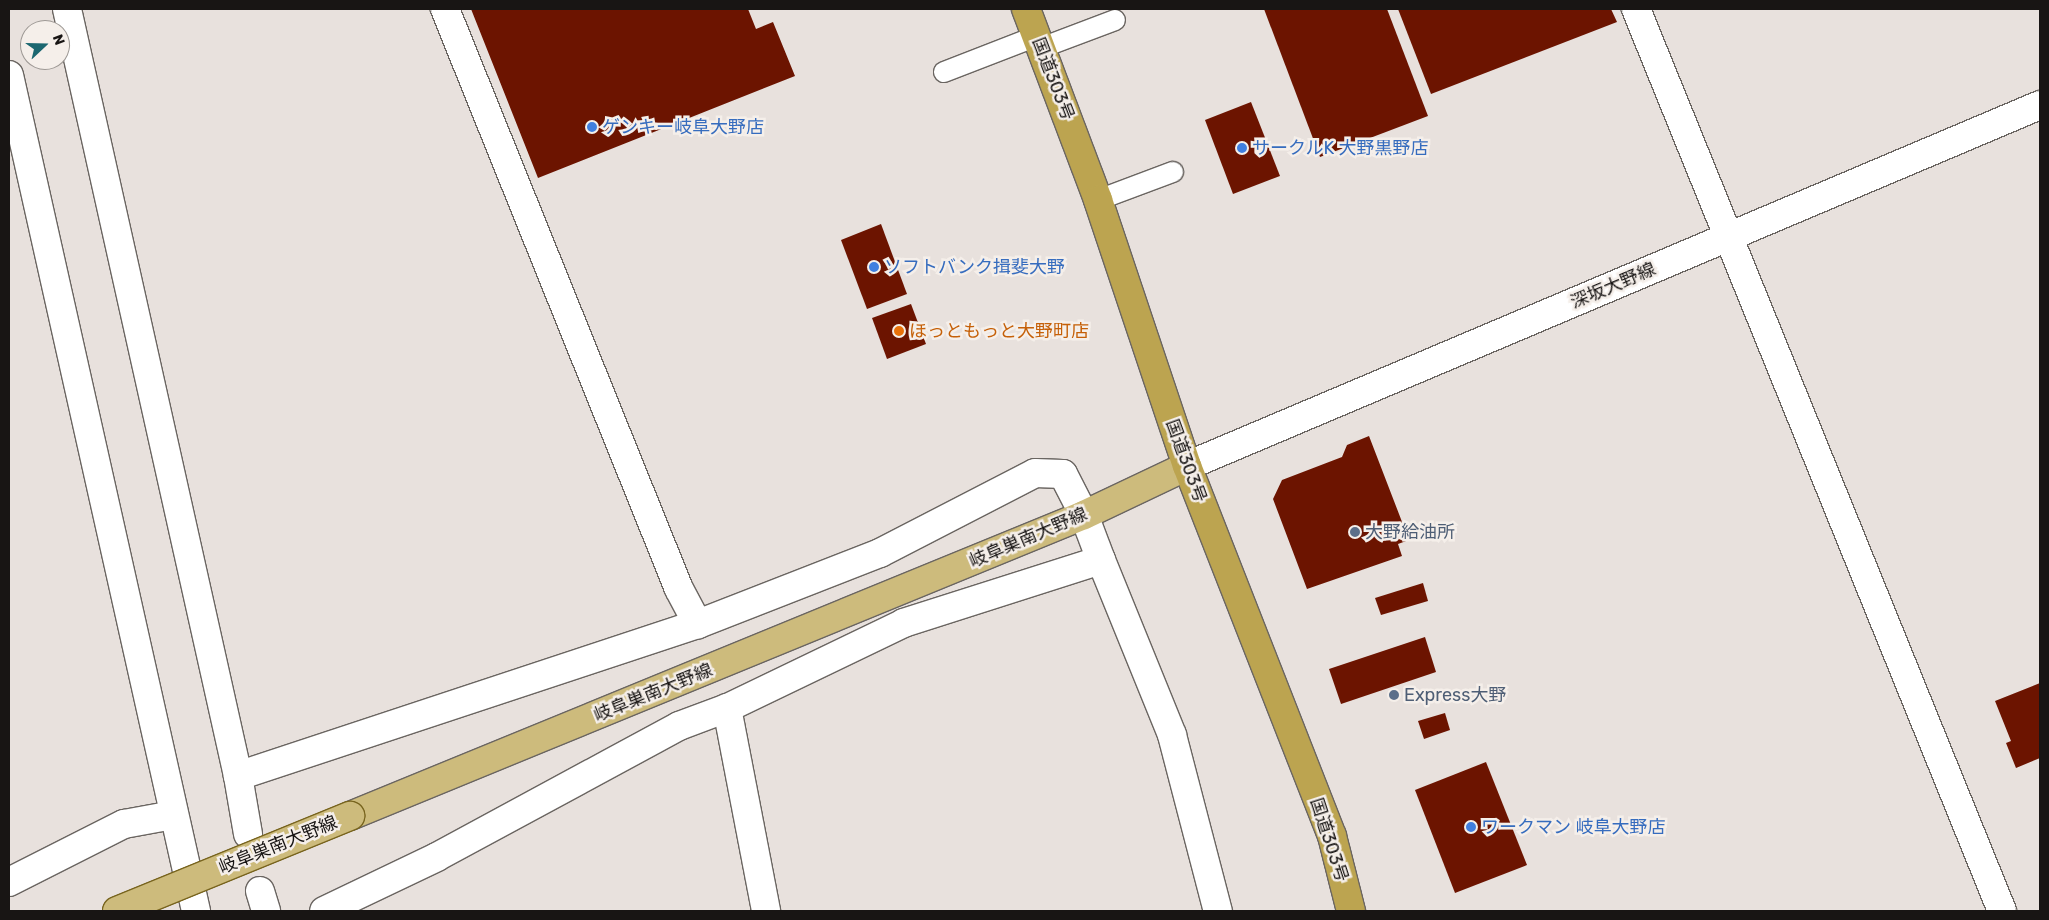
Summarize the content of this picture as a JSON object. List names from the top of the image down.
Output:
{
  "streets": {
    "highway": ["国道303号"],
    "main road": ["岐阜巣南大野線"],
    "street": ["深坂大野線"]
  },
  "crossings": [
    ["国道303号", "深坂大野線"],
    ["国道303号", "岐阜巣南大野線"],
    ["深坂大野線", "岐阜巣南大野線"]
  ],
  "places": [
    "ゲンキー岐阜大野店",
    "サークルK 大野黒野店",
    "ソフトバンク揖斐大野",
    "ほっともっと大野町店",
    "大野給油所",
    "Express大野",
    "ワークマン 岐阜大野店"
  ],
  "north": "right"
}
